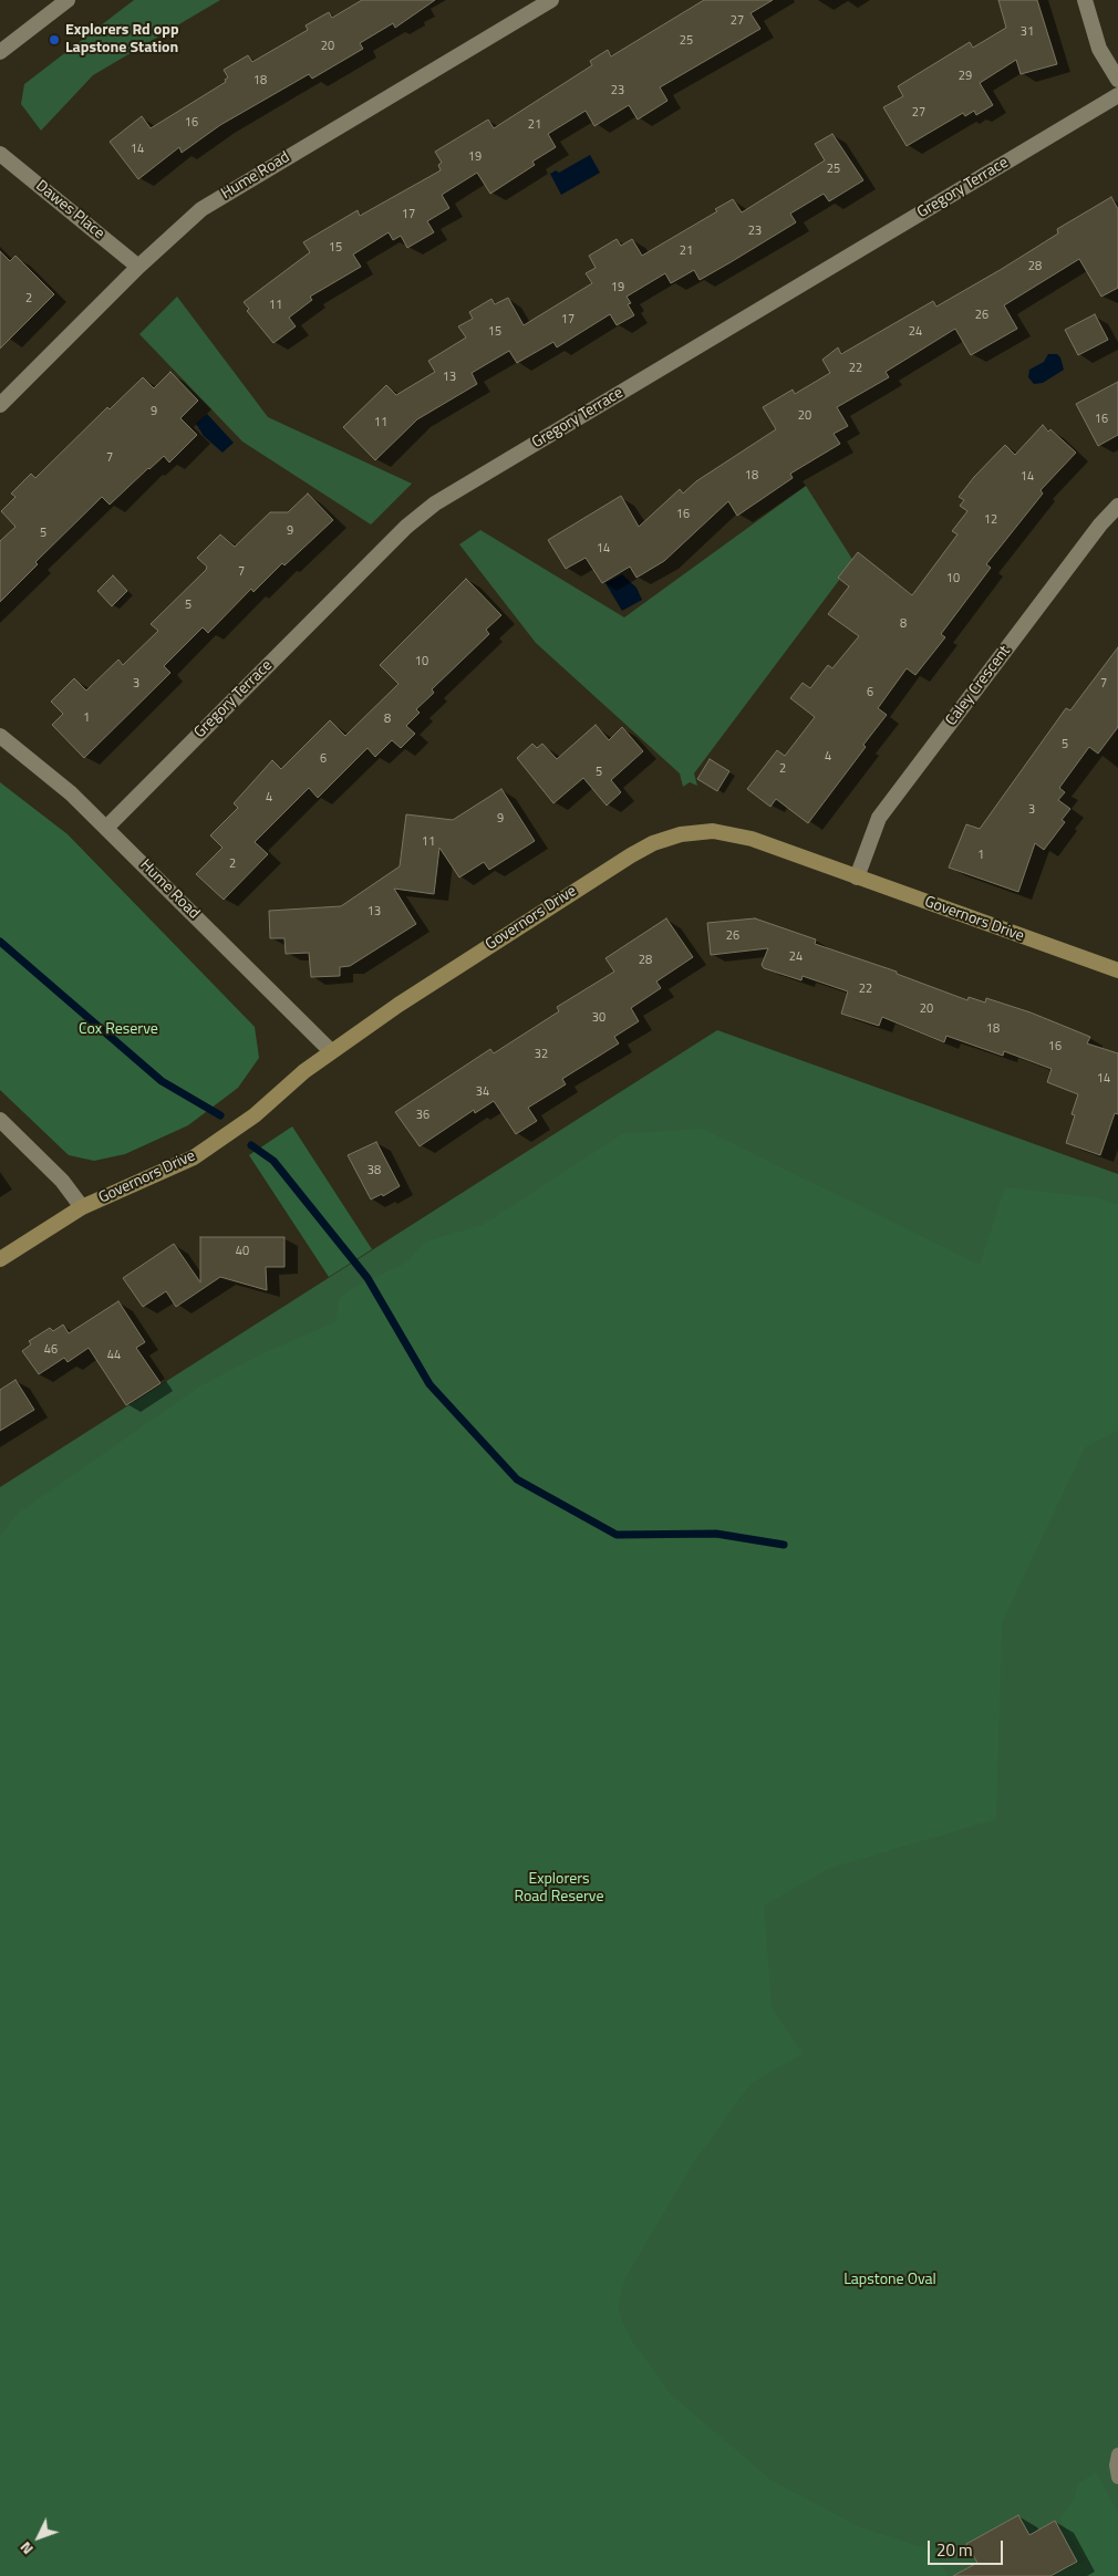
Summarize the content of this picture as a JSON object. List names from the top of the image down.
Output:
{
  "streets": {
    "main road": ["Governors Drive"],
    "street": [
      "Hume Road",
      "Gregory Terrace",
      "Dawes Place",
      "Caley Crescent"
    ]
  },
  "crossings": [
    ["Hume Road", "Gregory Terrace"],
    ["Hume Road", "Dawes Place"],
    ["Hume Road", "Governors Drive"],
    ["Caley Crescent", "Governors Drive"]
  ],
  "parks": ["Cox Reserve", "Explorers Road Reserve", "Lapstone Oval"],
  "places": ["Explorers Rd opp Lapstone Station"],
  "house_numbers": [
    "27",
    "31",
    "25",
    "20",
    "29",
    "18",
    "23",
    "27",
    "16",
    "21",
    "14",
    "19",
    "25",
    "17",
    "23",
    "15",
    "21",
    "28",
    "19",
    "2",
    "11",
    "26",
    "17",
    "15",
    "24",
    "22",
    "13",
    "9",
    "20",
    "16",
    "11",
    "7",
    "18",
    "14",
    "16",
    "12",
    "9",
    "5",
    "14",
    "7",
    "10",
    "5",
    "8",
    "10",
    "3",
    "7",
    "6",
    "1",
    "8",
    "5",
    "4",
    "6",
    "2",
    "5",
    "4",
    "3",
    "9",
    "11",
    "1",
    "2",
    "13",
    "26",
    "24",
    "28",
    "22",
    "20",
    "30",
    "18",
    "16",
    "32",
    "14",
    "34",
    "36",
    "38",
    "40",
    "46",
    "44"
  ],
  "scale_bar": "20 m",
  "north": "bottom left"
}
